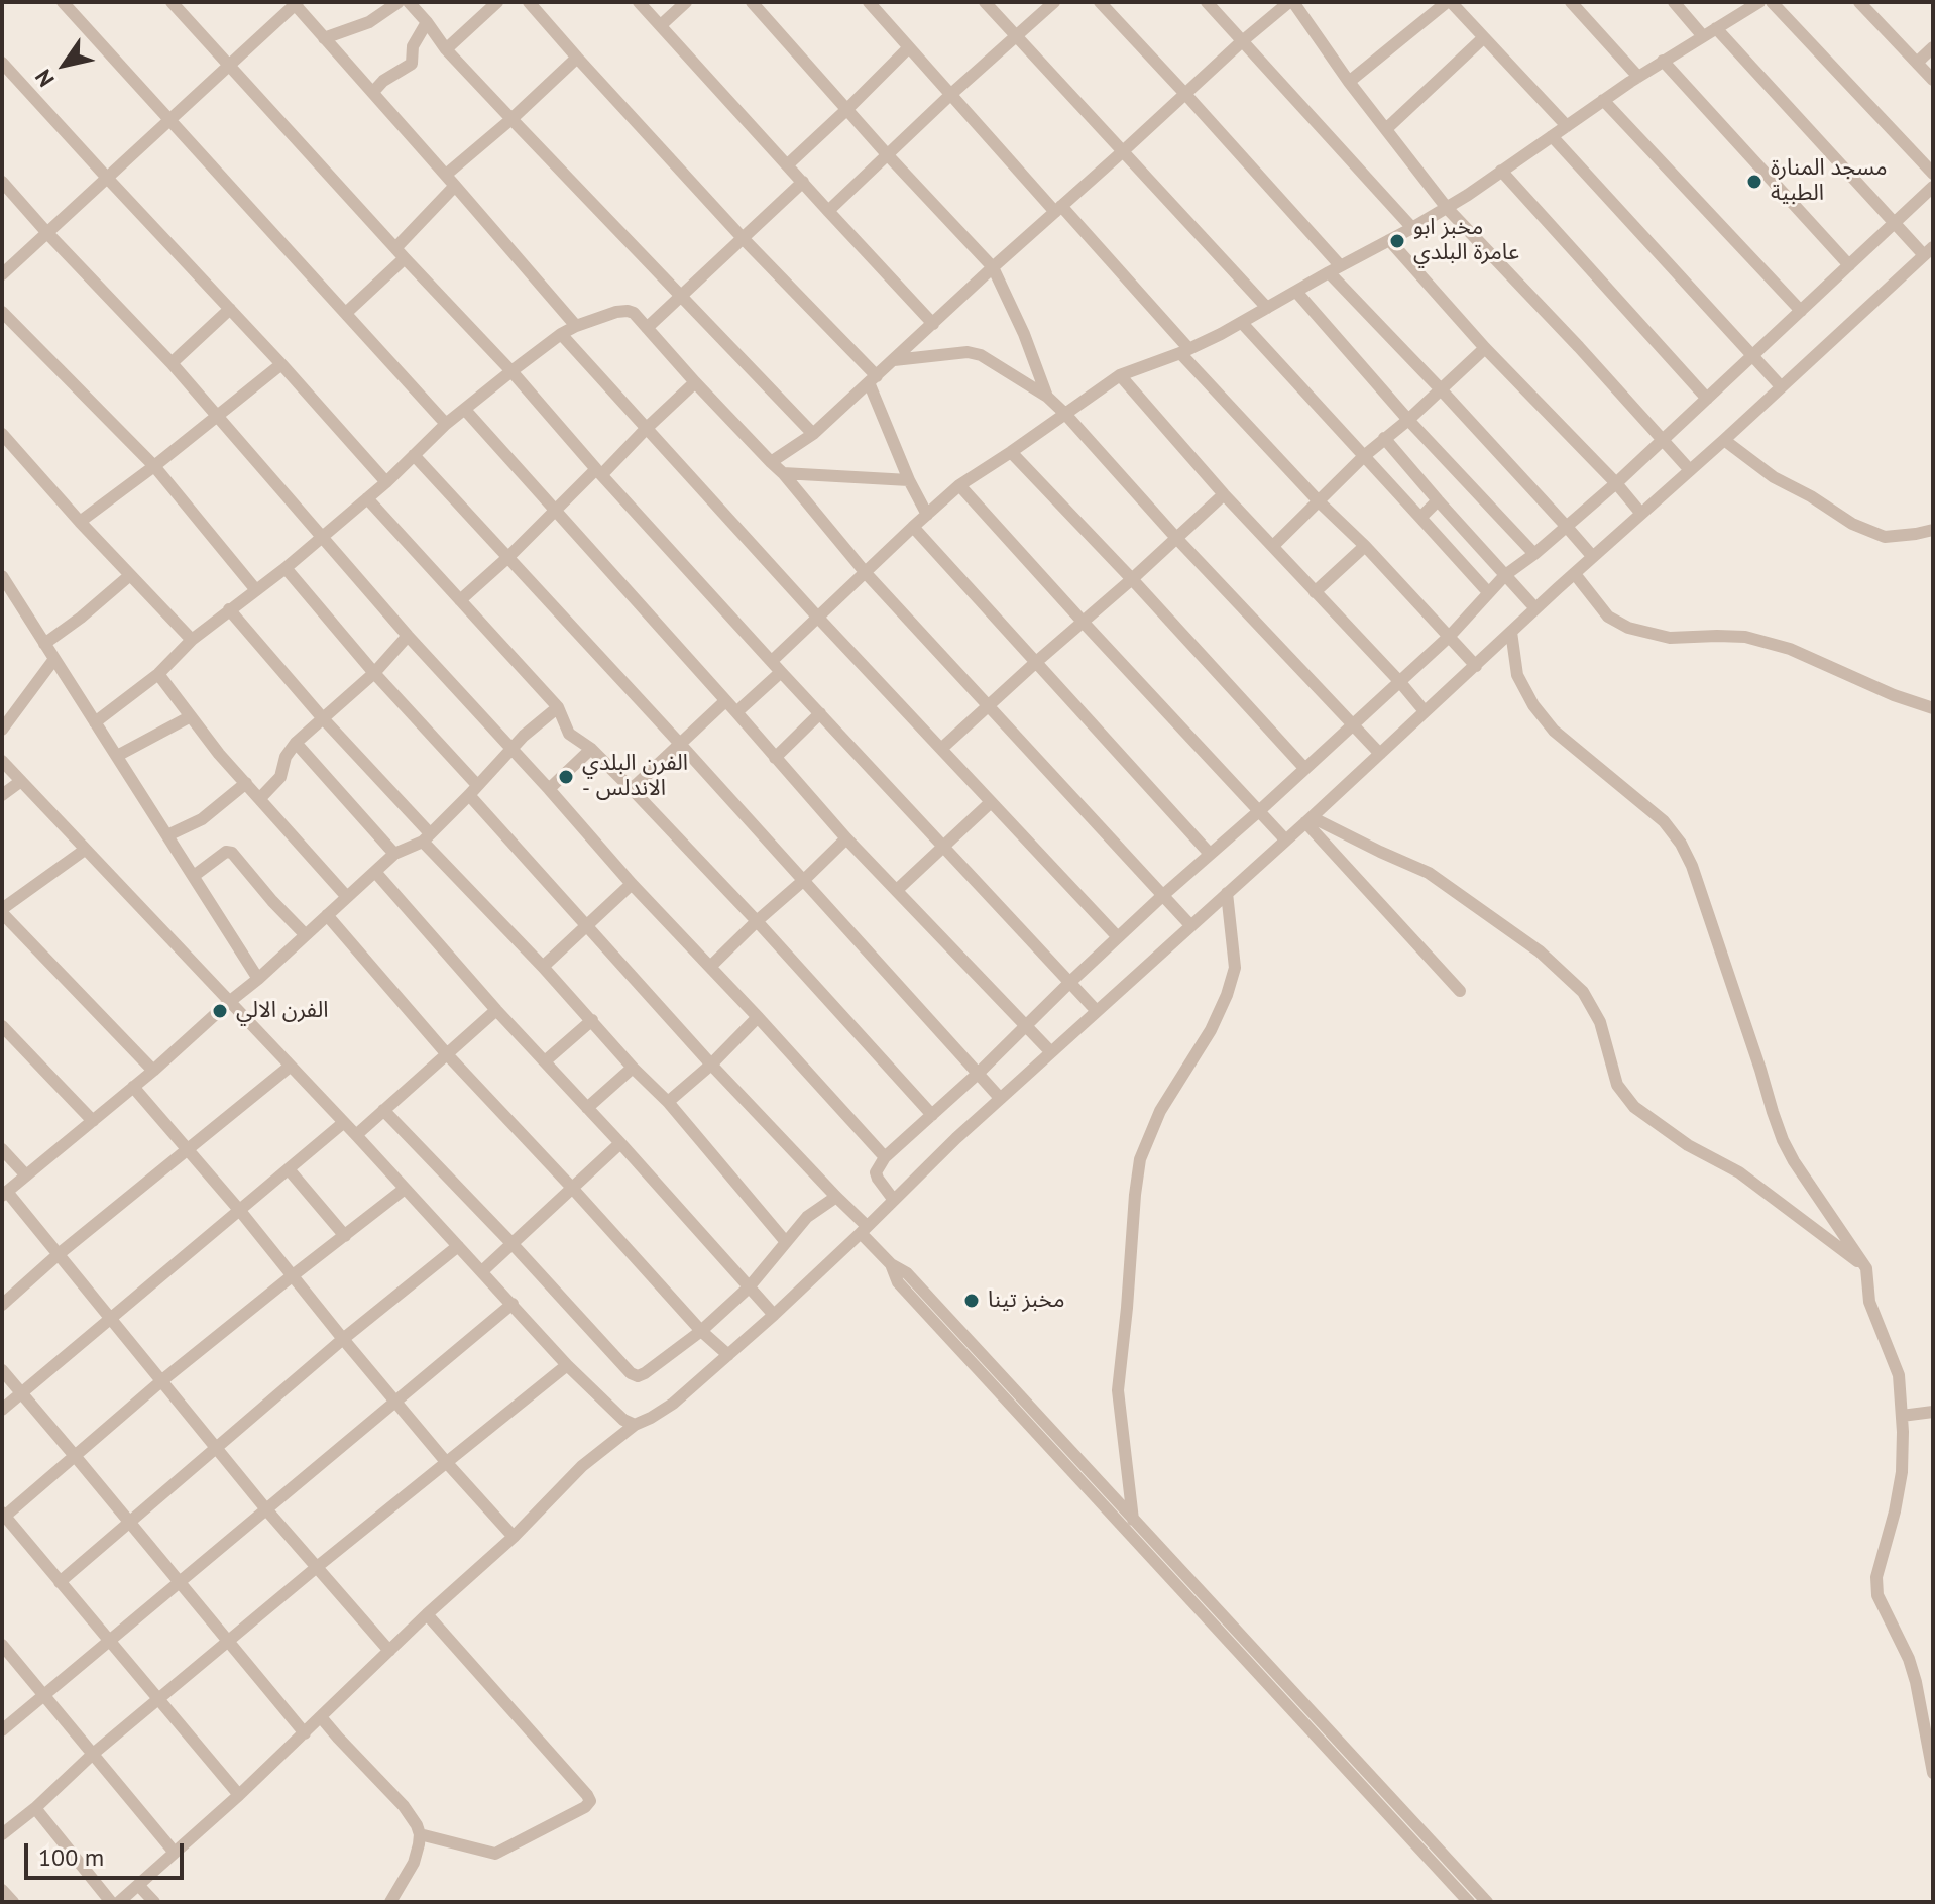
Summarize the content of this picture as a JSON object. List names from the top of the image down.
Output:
{
  "places": [
    "مسجد المنارة الطبية",
    "مخبز ابو عامرة البلدي",
    "الفرن البلدي - الاندلس",
    "الفرن الالي",
    "مخبز تينا"
  ],
  "scale_bar": "100 m",
  "north": "bottom left"
}
